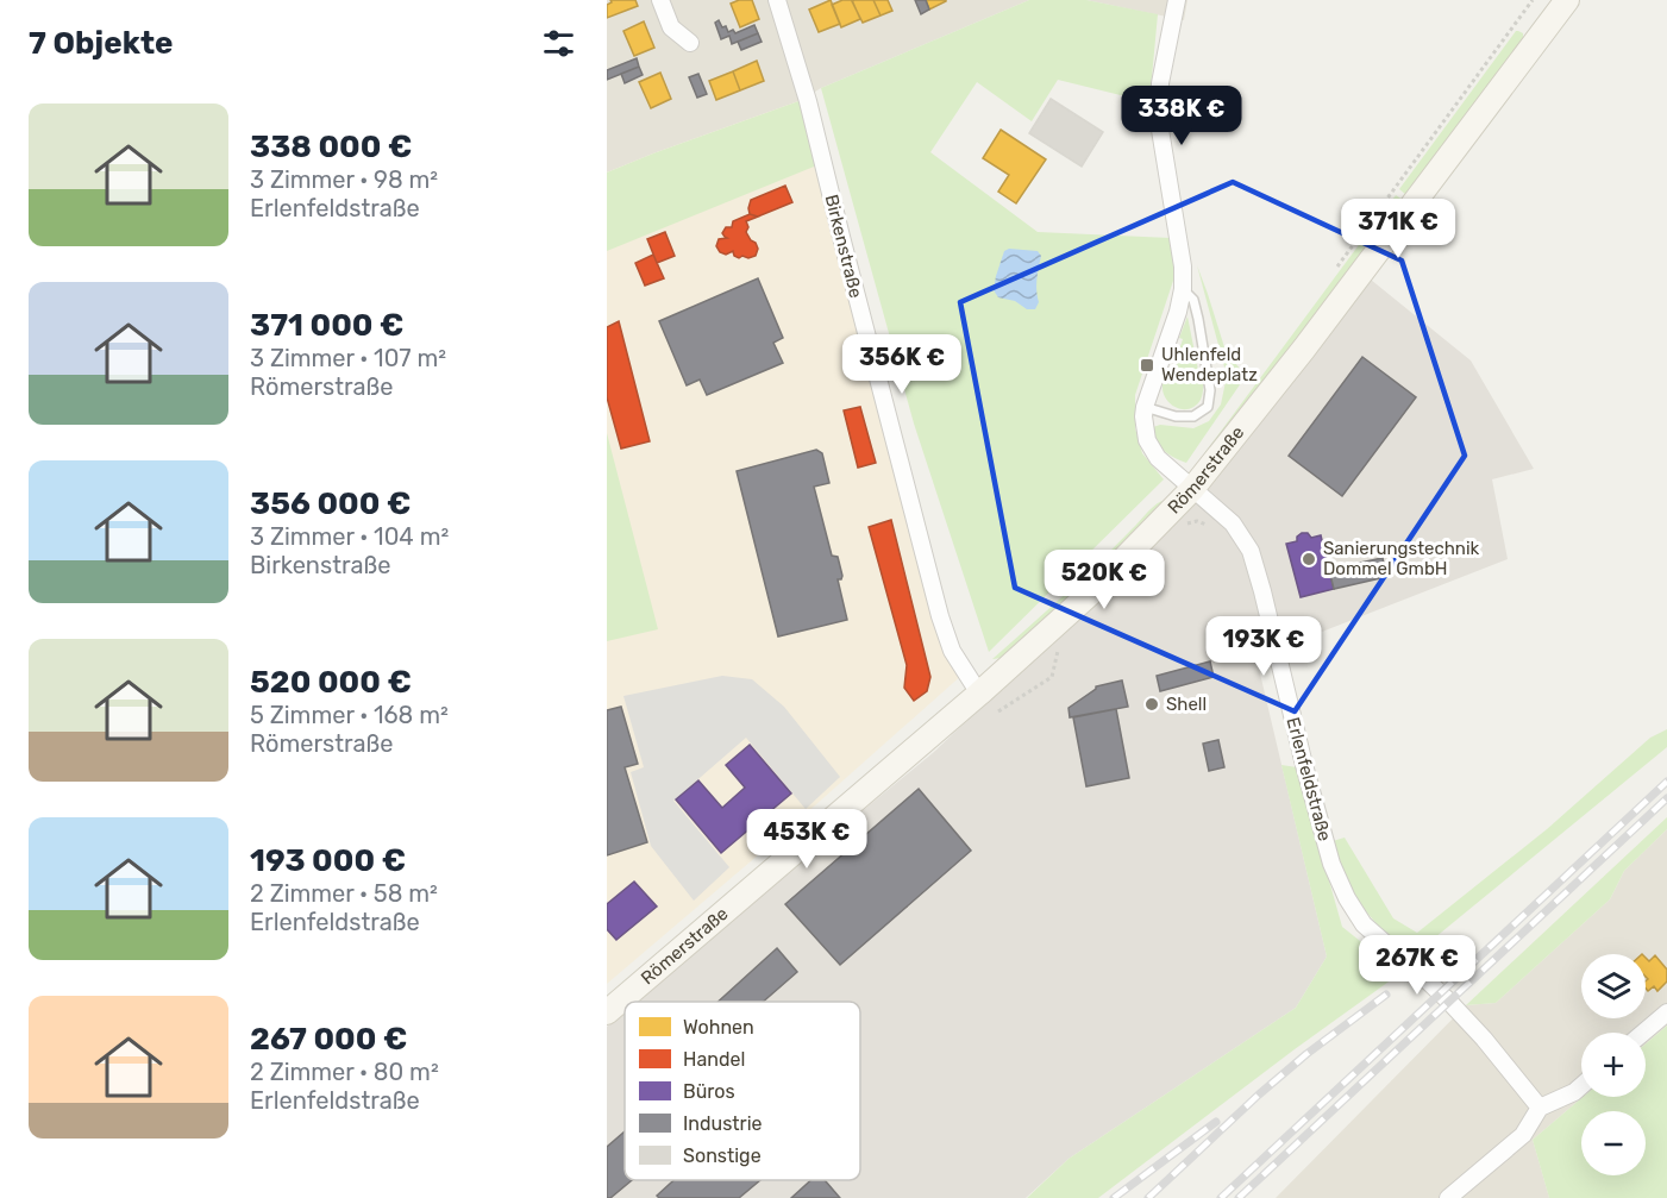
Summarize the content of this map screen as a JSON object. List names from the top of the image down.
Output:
{
  "streets": {
    "main road": ["Römerstraße"],
    "street": ["Birkenstraße", "Erlenfeldstraße"]
  },
  "crossings": [
    ["Birkenstraße", "Römerstraße"],
    ["Römerstraße", "Erlenfeldstraße"]
  ],
  "places": {
    "transit": ["Uhlenfeld Wendeplatz"],
    "other": ["Sanierungstechnik Dommel GmbH", "Shell"]
  },
  "legend": [
    "Wohnen",
    "Handel",
    "Büros",
    "Industrie",
    "Sonstige"
  ],
  "page": {
    "heading": "7 Objekte",
    "list": [
      {
        "name": "338 000 €",
        "note": "3 Zimmer · 98 m² · Erlenfeldstraße"
      },
      {
        "name": "371 000 €",
        "note": "3 Zimmer · 107 m² · Römerstraße"
      },
      {
        "name": "356 000 €",
        "note": "3 Zimmer · 104 m² · Birkenstraße"
      },
      {
        "name": "520 000 €",
        "note": "5 Zimmer · 168 m² · Römerstraße"
      },
      {
        "name": "193 000 €",
        "note": "2 Zimmer · 58 m² · Erlenfeldstraße"
      },
      {
        "name": "267 000 €",
        "note": "2 Zimmer · 80 m² · Erlenfeldstraße"
      }
    ],
    "price": [
      "338K €",
      "371K €",
      "356K €",
      "520K €",
      "193K €",
      "453K €",
      "267K €"
    ],
    "map_buttons": ["+", "−"]
  }
}
